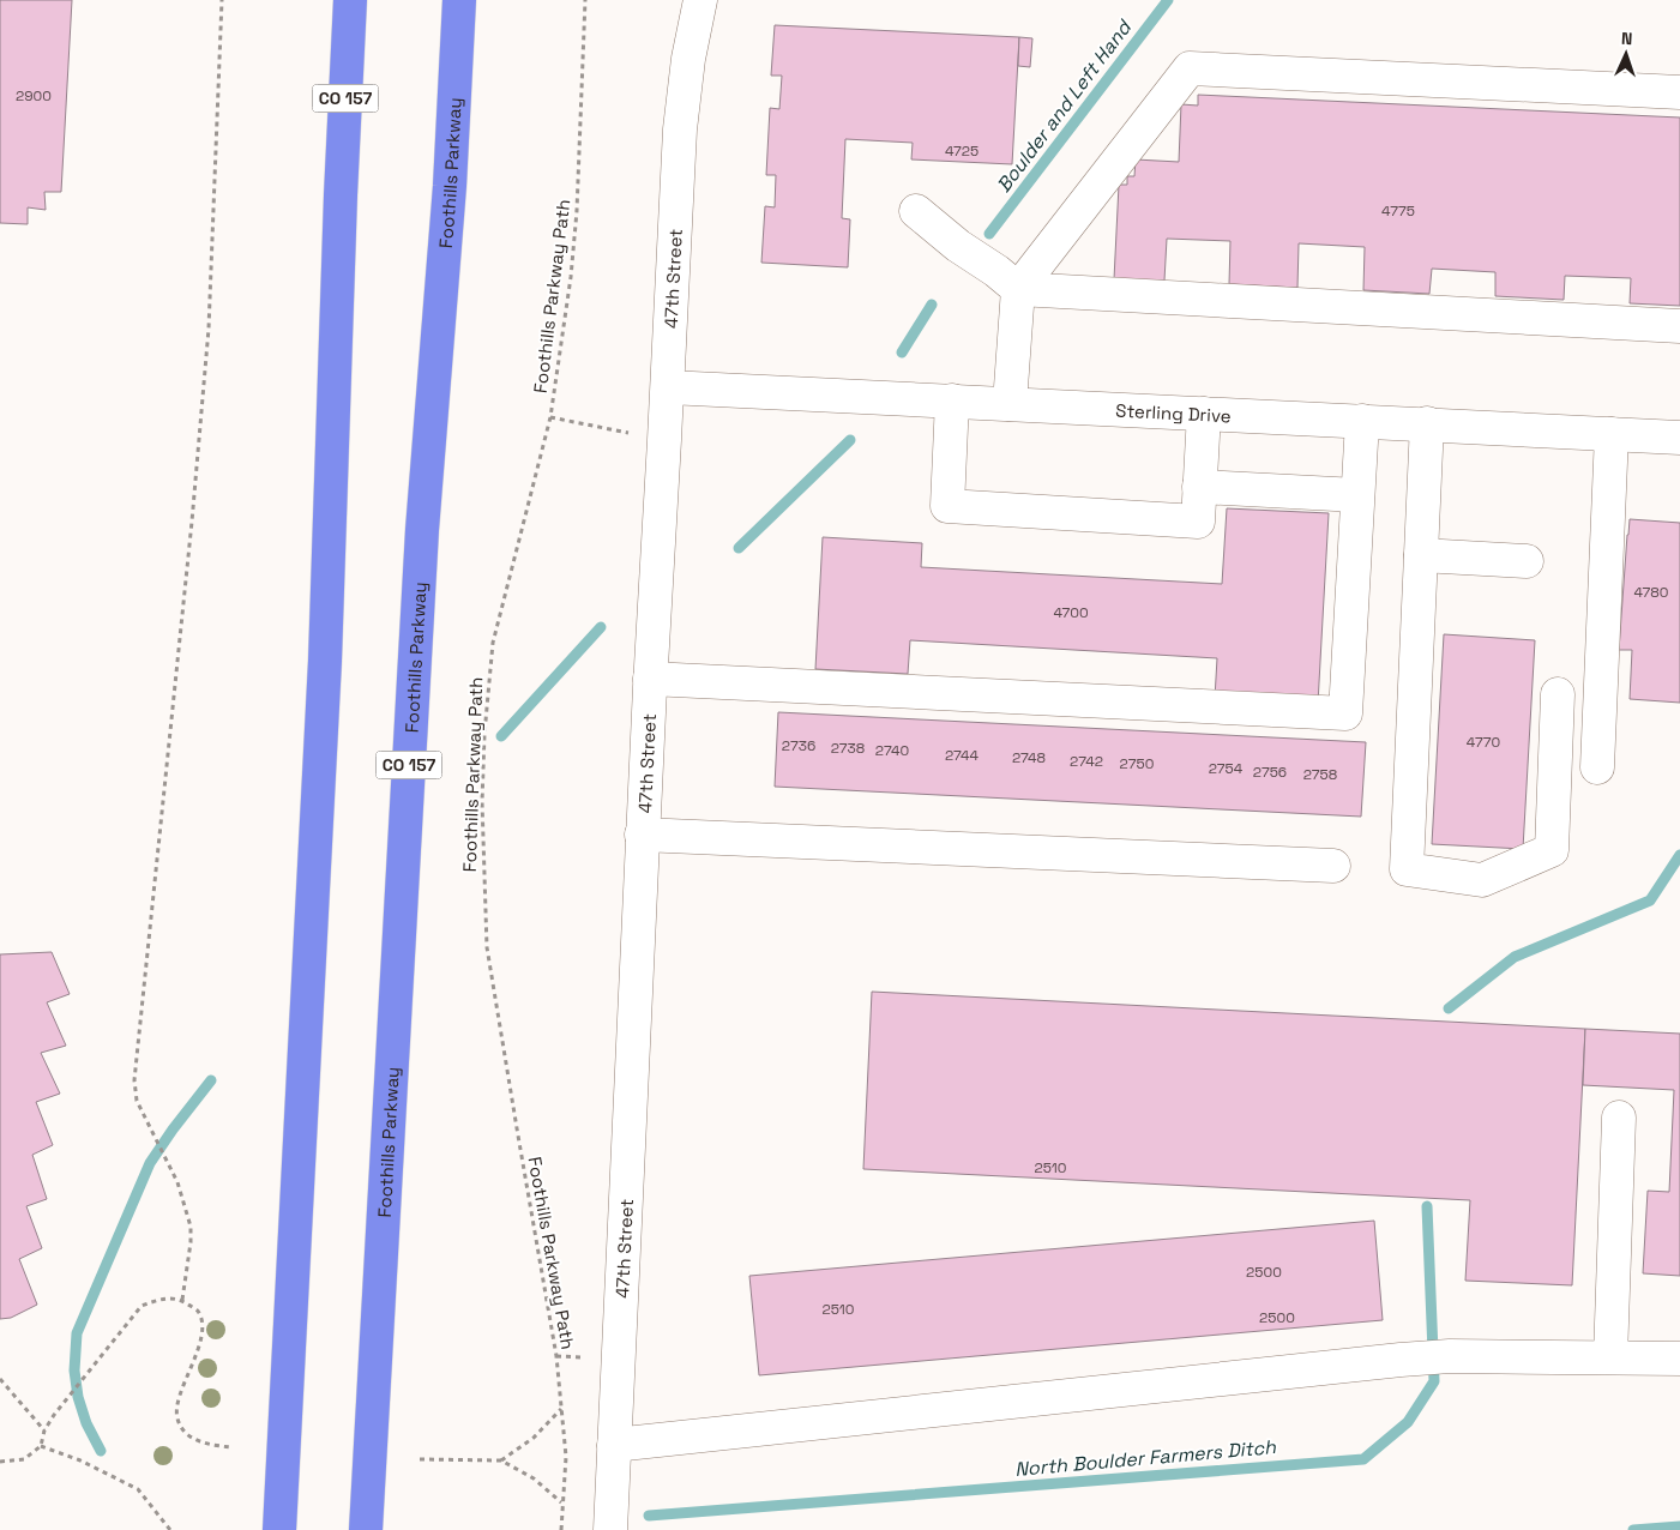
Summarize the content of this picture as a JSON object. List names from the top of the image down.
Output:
{
  "streets": {
    "highway": ["CO 157", "Foothills Parkway"],
    "street": ["47th Street", "Sterling Drive"],
    "path": ["Foothills Parkway Path"]
  },
  "crossings": [
    ["47th Street", "Sterling Drive"]
  ],
  "water": ["Boulder and Left Hand", "North Boulder Farmers Ditch"],
  "house_numbers": [
    "2900",
    "4725",
    "4775",
    "4780",
    "4700",
    "4770",
    "2736",
    "2738",
    "2740",
    "2744",
    "2748",
    "2742",
    "2750",
    "2754",
    "2756",
    "2758",
    "2510",
    "2500",
    "2510",
    "2500"
  ],
  "north": "top"
}
